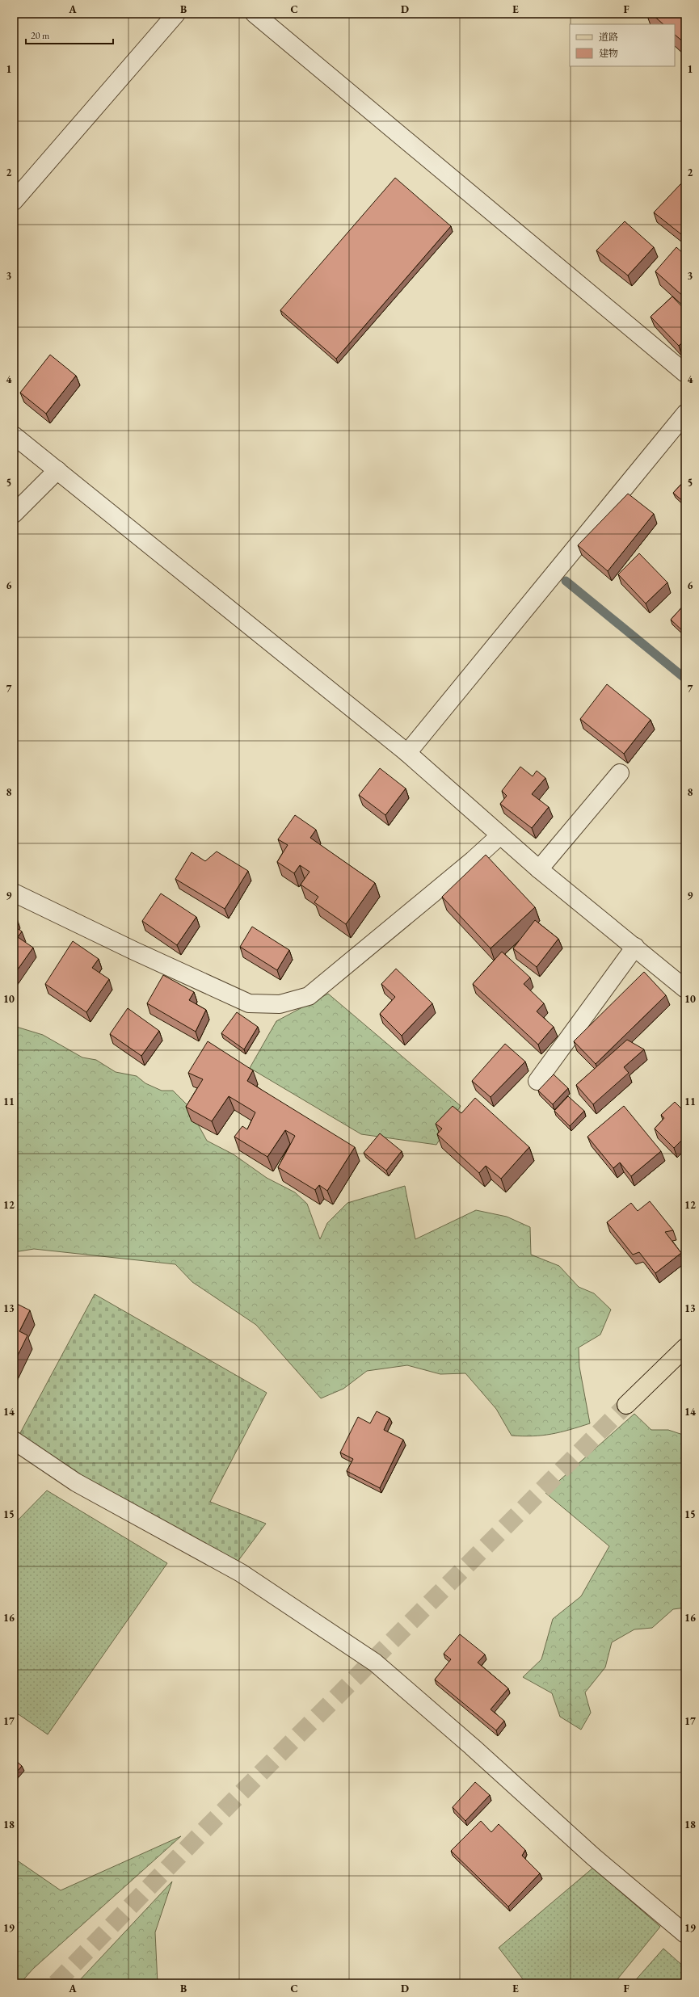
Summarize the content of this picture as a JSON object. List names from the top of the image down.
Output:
{
  "legend": ["道路", "建物"],
  "scale_bar": "20 m",
  "grid": {
    "columns": [
      "A",
      "B",
      "C",
      "D",
      "E",
      "F"
    ],
    "rows": [
      "1",
      "2",
      "3",
      "4",
      "5",
      "6",
      "7",
      "8",
      "9",
      "10",
      "11",
      "12",
      "13",
      "14",
      "15",
      "16",
      "17",
      "18",
      "19"
    ]
  }
}
